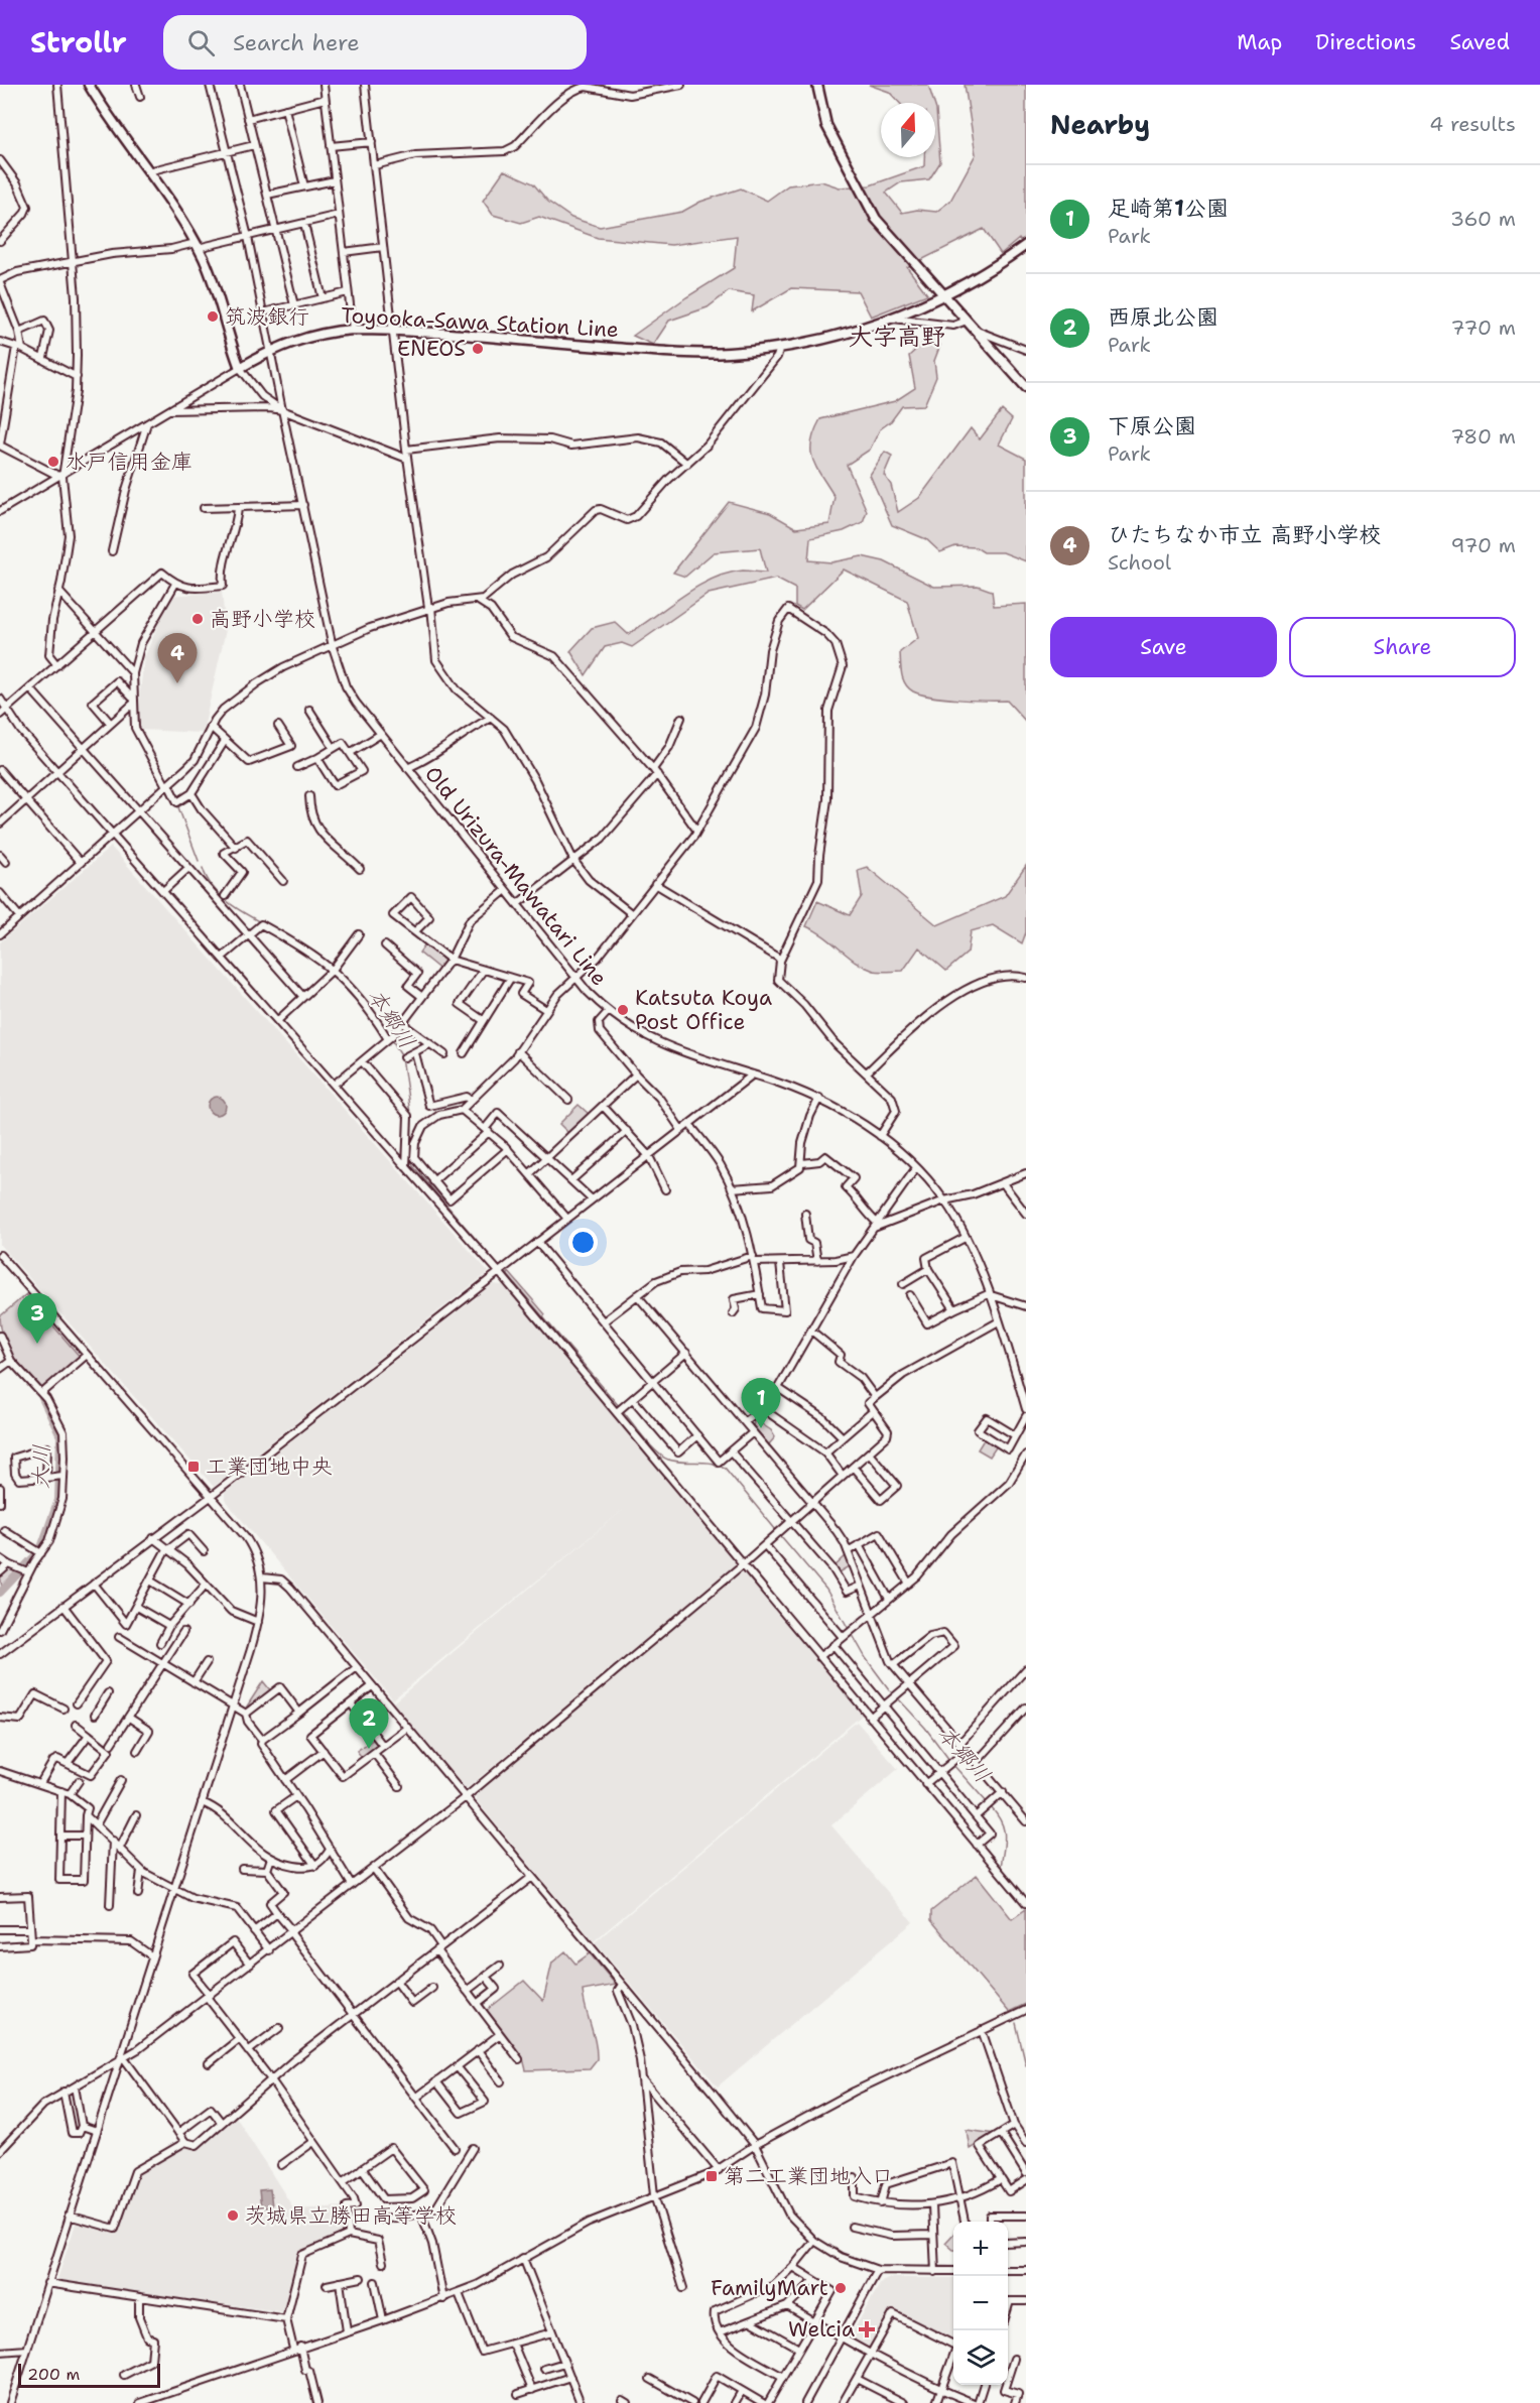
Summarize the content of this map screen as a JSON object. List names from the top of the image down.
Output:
{
  "streets": {
    "main road": ["Toyooka-Sawa Station Line"],
    "street": ["Old Urizura-Mawatari Line"]
  },
  "crossings": [
    ["Toyooka-Sawa Station Line", "Old Urizura-Mawatari Line"]
  ],
  "districts": ["大字高野"],
  "water": ["本郷川", "大川"],
  "places": {
    "other": [
      "筑波銀行",
      "ENEOS",
      "水戸信用金庫",
      "高野小学校",
      "Katsuta Koya Post Office",
      "茨城県立勝田高等学校",
      "FamilyMart"
    ],
    "transit": ["工業団地中央", "第二工業団地入口"],
    "health": ["Welcia"]
  },
  "scale_bar": "200 m",
  "north": "top",
  "page": {
    "header": "Strollr",
    "search": "Search here",
    "nav": ["Map", "Directions", "Saved"],
    "heading": ["Nearby", "4 results"],
    "list": [
      {
        "mark": "1",
        "name": "足崎第1公園",
        "note": "Park",
        "value": "360 m"
      },
      {
        "mark": "2",
        "name": "西原北公園",
        "note": "Park",
        "value": "770 m"
      },
      {
        "mark": "3",
        "name": "下原公園",
        "note": "Park",
        "value": "780 m"
      },
      {
        "mark": "4",
        "name": "ひたちなか市立 高野小学校",
        "note": "School",
        "value": "970 m"
      }
    ],
    "buttons": ["Save", "Share"],
    "pins": [
      "4",
      "3",
      "1",
      "2"
    ],
    "map_buttons": ["+", "−"],
    "scale": "200 m"
  }
}
